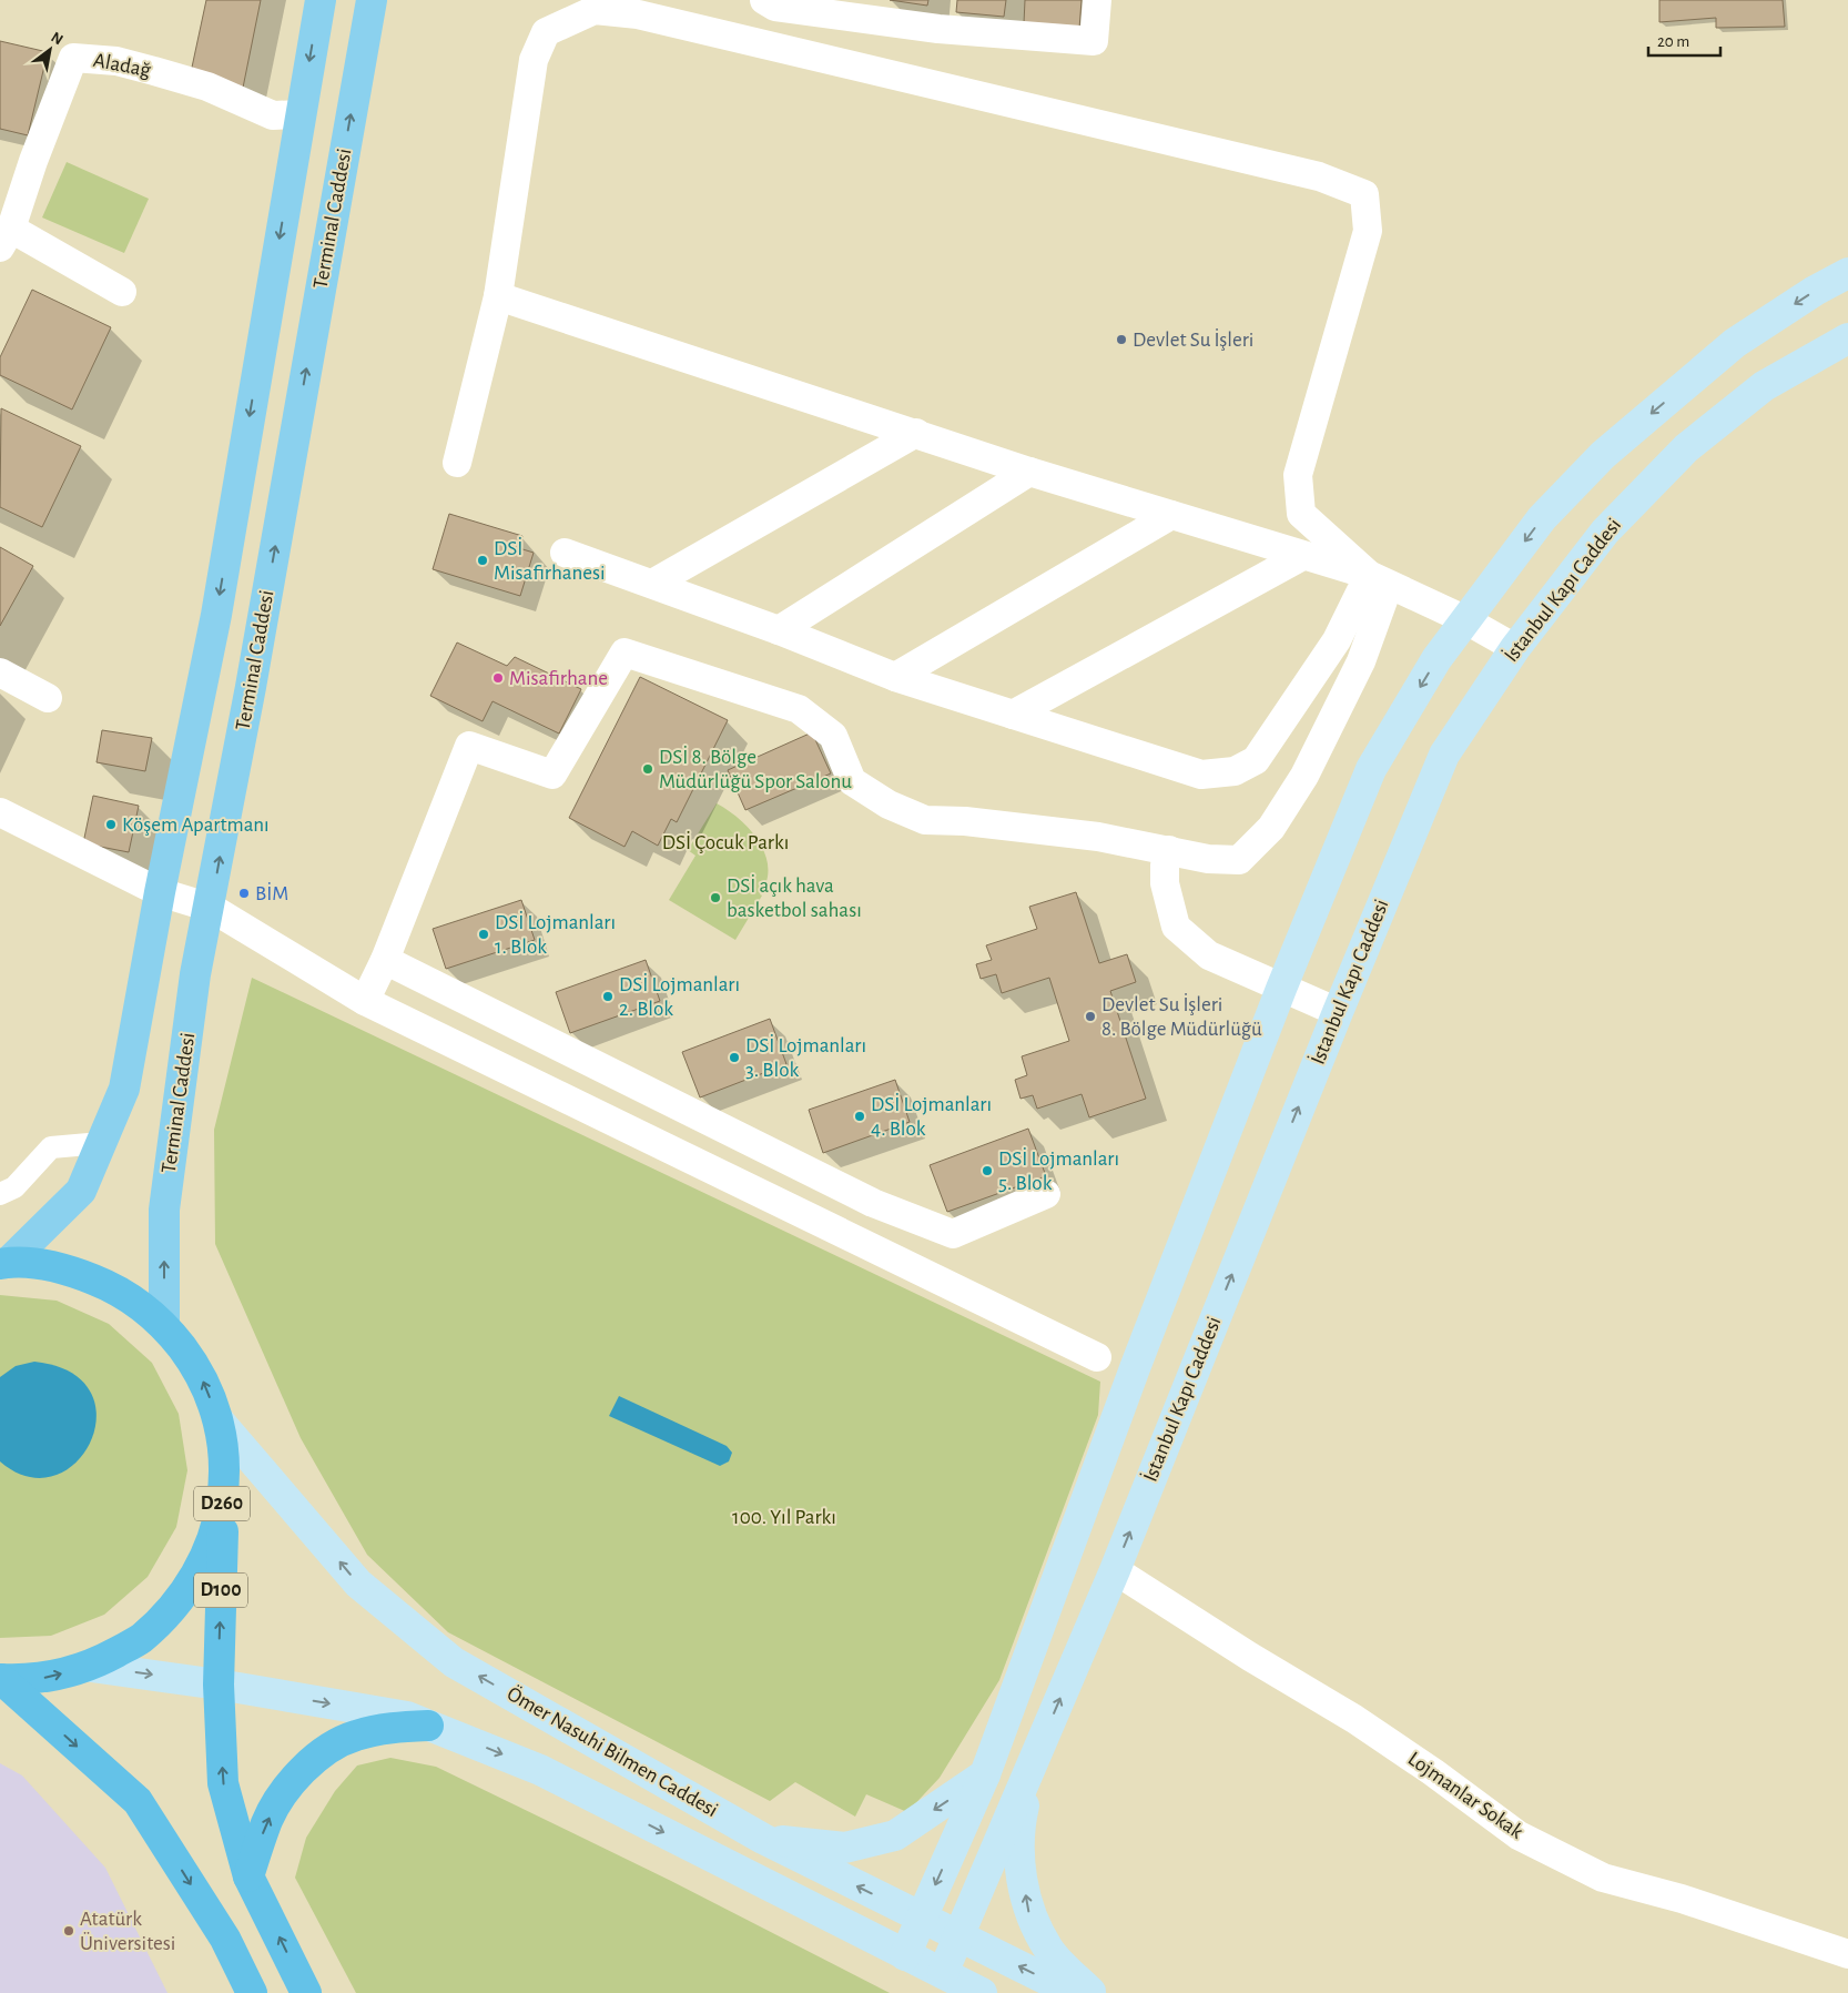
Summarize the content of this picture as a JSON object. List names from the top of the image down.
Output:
{
  "streets": {
    "highway": ["D260", "D100"],
    "main road": ["Terminal Caddesi", "İstanbul Kapı Caddesi", "Ömer Nasuhi Bilmen Caddesi"],
    "street": ["Aladağ", "Lojmanlar Sokak"]
  },
  "crossings": [
    ["Terminal Caddesi", "D260"],
    ["İstanbul Kapı Caddesi", "Lojmanlar Sokak"],
    ["D260", "D100"],
    ["D260", "Ömer Nasuhi Bilmen Caddesi"],
    ["D100", "Ömer Nasuhi Bilmen Caddesi"]
  ],
  "parks": ["DSİ Çocuk Parkı", "100. Yıl Parkı"],
  "places": [
    "Devlet Su İşleri",
    "DSİ Misafirhanesi",
    "Misafirhane",
    "DSİ 8. Bölge Müdürlüğü Spor Salonu",
    "Köşem Apartmanı",
    "BİM",
    "DSİ açık hava basketbol sahası",
    "DSİ Lojmanları 1. Blok",
    "DSİ Lojmanları 2. Blok",
    "Devlet Su İşleri 8. Bölge Müdürlüğü",
    "DSİ Lojmanları 3. Blok",
    "DSİ Lojmanları 4. Blok",
    "DSİ Lojmanları 5. Blok",
    "Atatürk Üniversitesi"
  ],
  "scale_bar": "20 m",
  "north": "top right"
}
